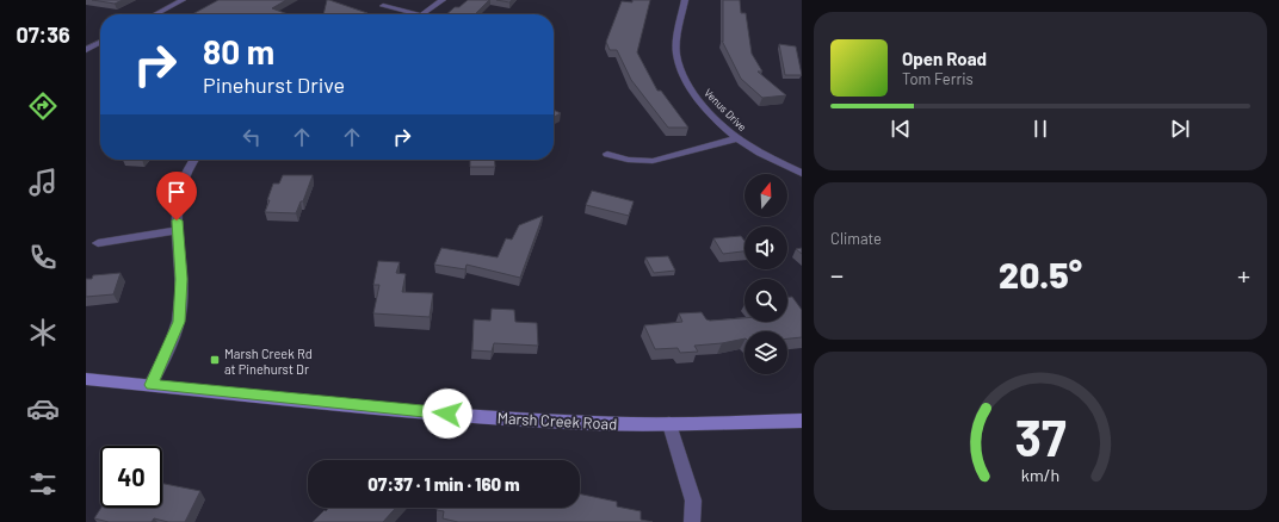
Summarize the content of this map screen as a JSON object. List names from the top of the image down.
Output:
{
  "streets": {
    "street": ["Venus Drive", "Marsh Creek Road"]
  },
  "places": {
    "transit": ["Marsh Creek Rd at Pinehurst Dr"]
  },
  "north": "top",
  "page": {
    "tabs": "07:36",
    "turn": ["80 m", "Pinehurst Drive"],
    "song": ["Open Road", "Tom Ferris"],
    "tile": "Climate",
    "heat": ["−", "20.5°", "+"],
    "limit": "40",
    "trip": "07:37 · 1 min · 160 m",
    "gauge": ["37", "km/h"]
  }
}
